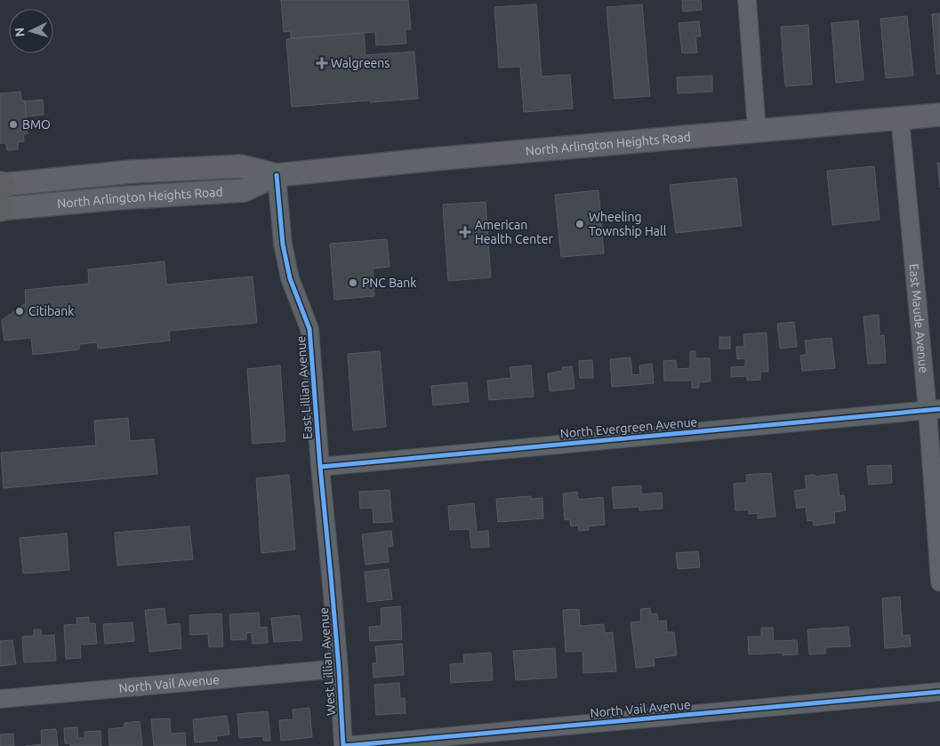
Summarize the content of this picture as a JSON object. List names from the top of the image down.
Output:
{
  "streets": {
    "main road": ["North Arlington Heights Road"],
    "street": [
      "East Maude Avenue",
      "East Lillian Avenue",
      "North Evergreen Avenue",
      "West Lillian Avenue",
      "North Vail Avenue"
    ]
  },
  "crossings": [
    ["North Arlington Heights Road", "East Maude Avenue"],
    ["North Arlington Heights Road", "East Lillian Avenue"],
    ["East Maude Avenue", "North Evergreen Avenue"],
    ["East Lillian Avenue", "North Evergreen Avenue"],
    ["East Lillian Avenue", "West Lillian Avenue"],
    ["West Lillian Avenue", "North Vail Avenue"]
  ],
  "places": {
    "health": ["Walgreens", "American Health Center"],
    "other": [
      "BMO",
      "Wheeling Township Hall",
      "PNC Bank",
      "Citibank"
    ]
  },
  "north": "left"
}
